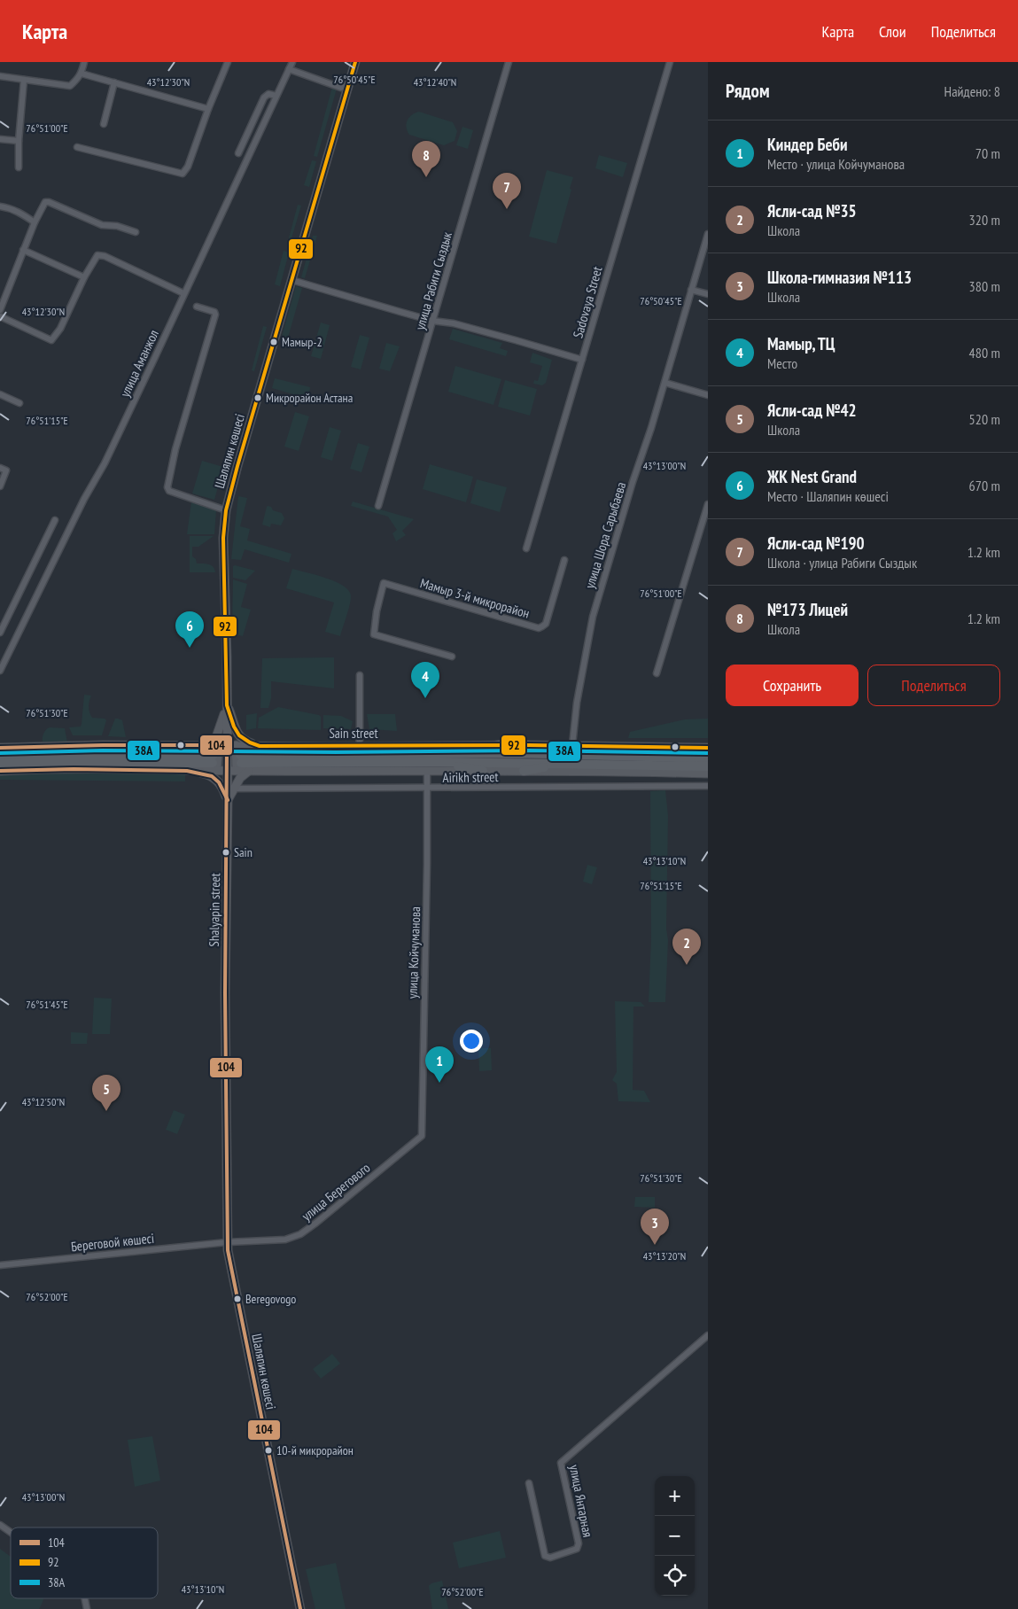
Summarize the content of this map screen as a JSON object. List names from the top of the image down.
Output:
{
  "streets": {
    "main road": ["Шаляпин көшесі", "Sain street", "Shalyapin street"],
    "street": [
      "улица Рабиги Сыздык",
      "Sadovaya Street",
      "улица Аманжол",
      "улица Шора Сарыбаева",
      "Мамыр 3-й микрорайон",
      "Airikh street",
      "улица Койчуманова",
      "улица Берегового",
      "Береговой көшесі",
      "улица Янтарная"
    ]
  },
  "crossings": [
    ["Шаляпин көшесі", "Shalyapin street"],
    ["Шаляпин көшесі", "улица Берегового"],
    ["Шаляпин көшесі", "Береговой көшесі"],
    ["улица Шора Сарыбаева", "Sain street"],
    ["Sain street", "Shalyapin street"],
    ["Sain street", "улица Койчуманова"],
    ["Airikh street", "улица Койчуманова"],
    ["Shalyapin street", "улица Берегового"],
    ["Shalyapin street", "Береговой көшесі"],
    ["улица Койчуманова", "улица Берегового"],
    ["улица Берегового", "Береговой көшесі"]
  ],
  "places": [
    "Мамыр-2",
    "Микрорайон Астана",
    "Sain",
    "Beregovogo",
    "10-й микрорайон"
  ],
  "lines": ["transit line 92", "transit line 104", "transit line 38А"],
  "legend": ["104", "92", "38А"],
  "page": {
    "header": "Карта",
    "nav": ["Карта", "Слои", "Поделиться"],
    "heading": ["Рядом", "Найдено: 8"],
    "list": [
      {
        "mark": "1",
        "name": "Киндер Беби",
        "note": "Место · улица Койчуманова",
        "value": "70 m"
      },
      {
        "mark": "2",
        "name": "Ясли-сад №35",
        "note": "Школа",
        "value": "320 m"
      },
      {
        "mark": "3",
        "name": "Школа-гимназия №113",
        "note": "Школа",
        "value": "380 m"
      },
      {
        "mark": "4",
        "name": "Мамыр, ТЦ",
        "note": "Место",
        "value": "480 m"
      },
      {
        "mark": "5",
        "name": "Ясли-сад №42",
        "note": "Школа",
        "value": "520 m"
      },
      {
        "mark": "6",
        "name": "ЖК Nest Grand",
        "note": "Место · Шаляпин көшесі",
        "value": "670 m"
      },
      {
        "mark": "7",
        "name": "Ясли-сад №190",
        "note": "Школа · улица Рабиги Сыздык",
        "value": "1.2 km"
      },
      {
        "mark": "8",
        "name": "№173 Лицей",
        "note": "Школа",
        "value": "1.2 km"
      }
    ],
    "pins": [
      "8",
      "7",
      "6",
      "4",
      "2",
      "1",
      "5",
      "3"
    ],
    "buttons": ["Сохранить", "Поделиться"],
    "map_buttons": ["+", "−"]
  },
  "coordinates": [
    "76°50'45\"E",
    "43°12'30\"N",
    "43°12'40\"N",
    "76°51'00\"E",
    "76°51'15\"E",
    "43°13'00\"N",
    "76°51'30\"E",
    "43°13'10\"N",
    "76°51'45\"E",
    "43°12'50\"N",
    "43°13'20\"N",
    "76°52'00\"E"
  ]
}
